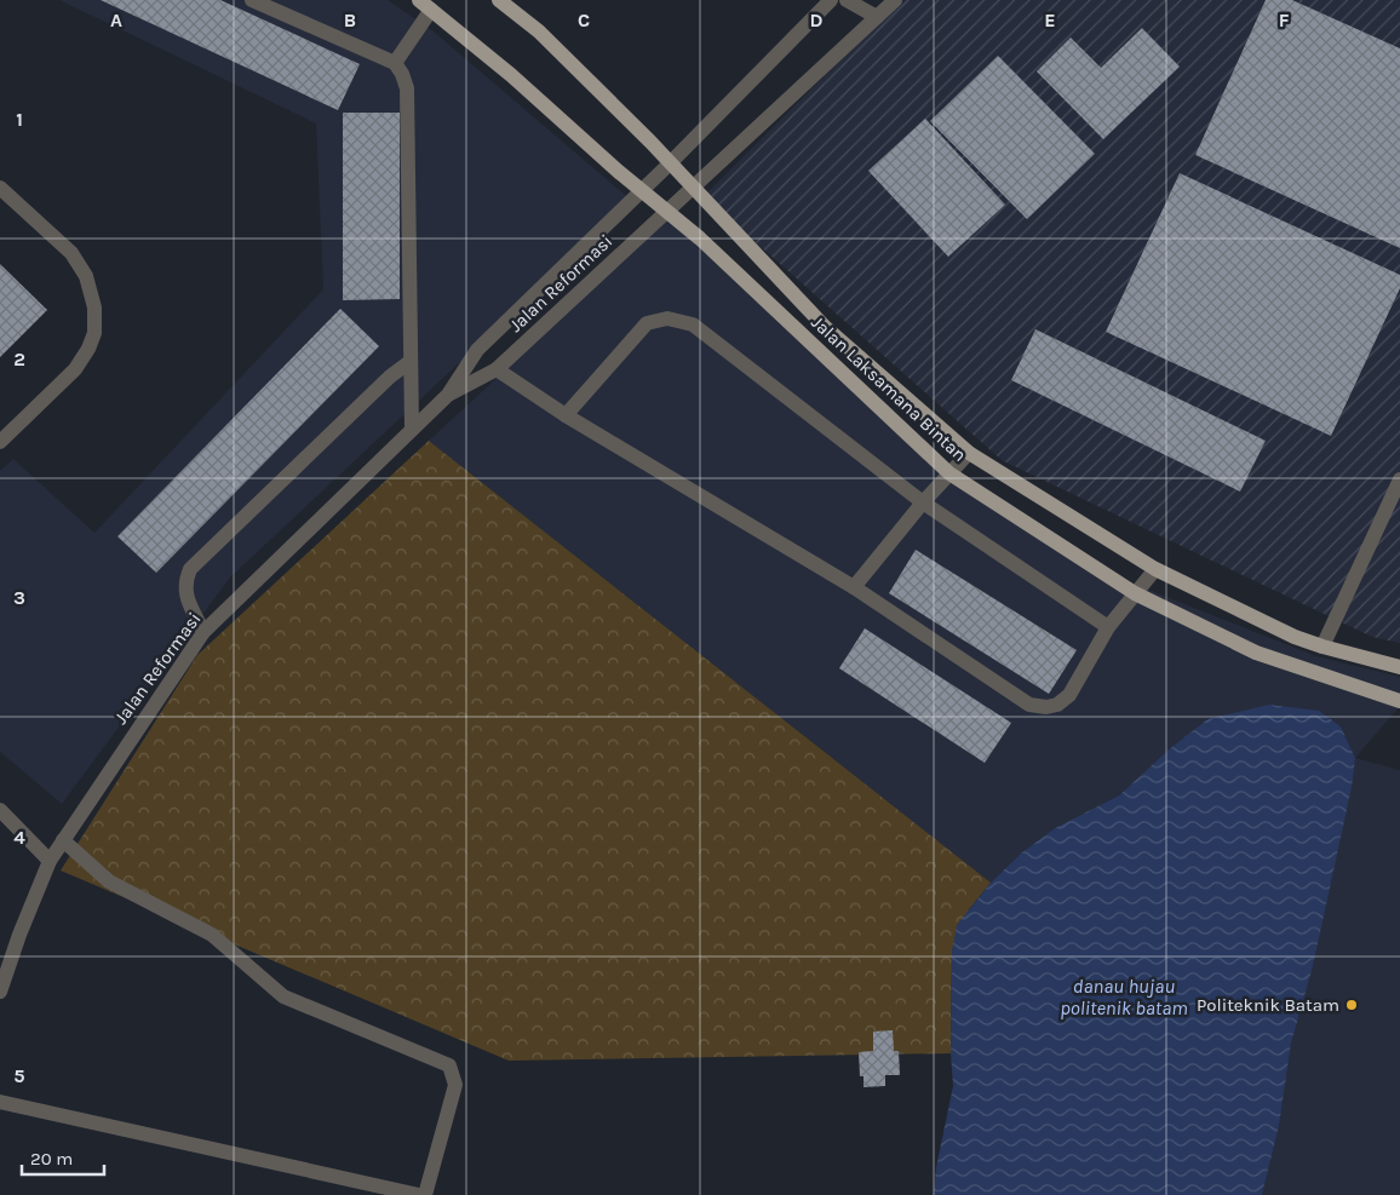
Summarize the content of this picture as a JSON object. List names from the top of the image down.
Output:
{
  "streets": {
    "main road": ["Jalan Laksamana Bintan"],
    "street": ["Jalan Reformasi"]
  },
  "crossings": [
    ["Jalan Reformasi", "Jalan Laksamana Bintan"]
  ],
  "water": ["danau hujau politenik batam"],
  "places": ["Politeknik Batam"],
  "scale_bar": "20 m",
  "grid": {
    "columns": [
      "A",
      "B",
      "C",
      "D",
      "E",
      "F"
    ],
    "rows": [
      "1",
      "2",
      "3",
      "4",
      "5"
    ]
  }
}
